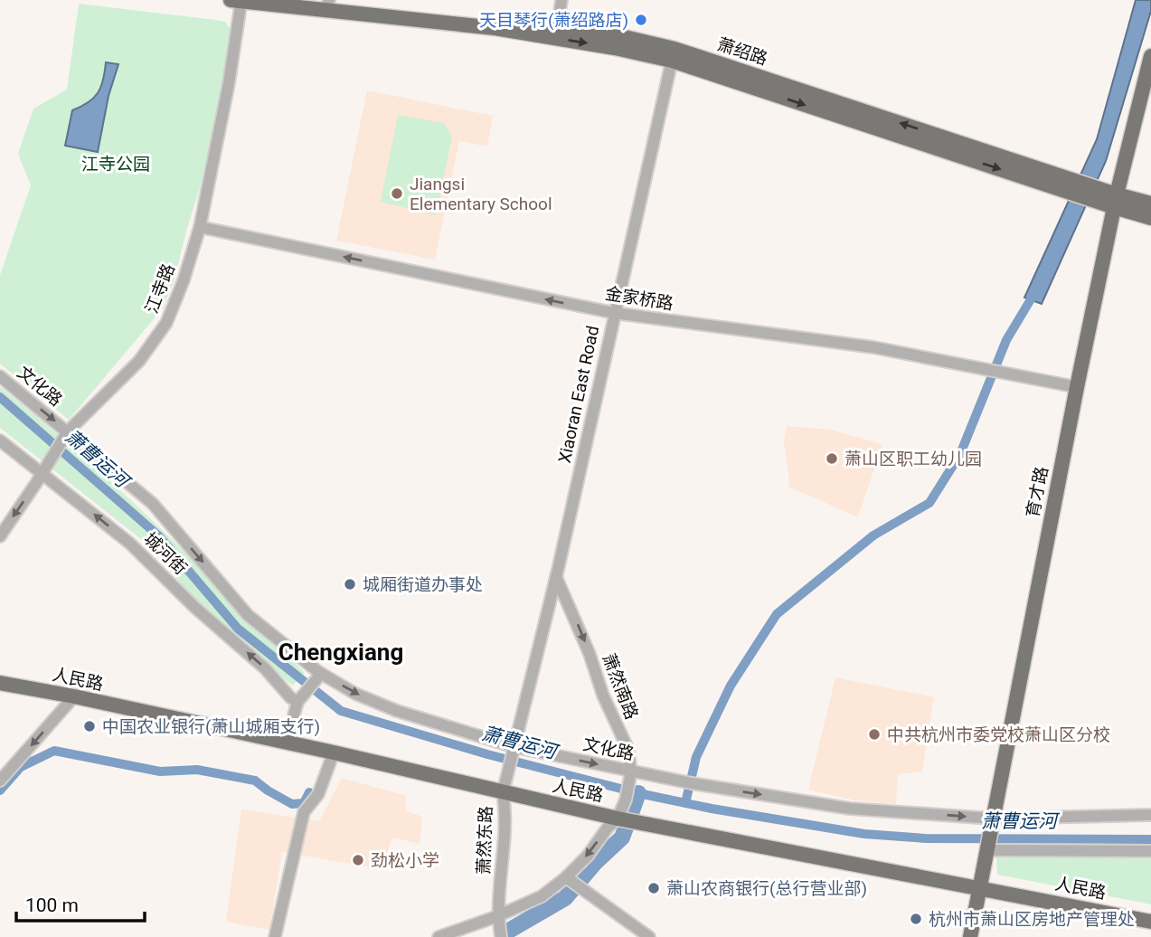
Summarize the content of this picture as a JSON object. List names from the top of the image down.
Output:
{
  "streets": {
    "main road": ["萧绍路", "育才路", "人民路"],
    "street": [
      "江寺路",
      "金家桥路",
      "文化路",
      "Xiaoran East Road",
      "城河街",
      "萧然南路",
      "萧然东路"
    ]
  },
  "crossings": [
    ["萧绍路", "Xiaoran East Road"],
    ["萧绍路", "育才路"],
    ["江寺路", "金家桥路"],
    ["江寺路", "文化路"],
    ["江寺路", "城河街"],
    ["金家桥路", "Xiaoran East Road"],
    ["金家桥路", "育才路"],
    ["文化路", "Xiaoran East Road"],
    ["文化路", "育才路"],
    ["文化路", "萧然南路"],
    ["文化路", "萧然东路"],
    ["Xiaoran East Road", "萧然南路"],
    ["Xiaoran East Road", "萧然东路"],
    ["育才路", "人民路"],
    ["人民路", "萧然南路"],
    ["人民路", "萧然东路"],
    ["萧然南路", "萧然东路"]
  ],
  "one_way": [
    "金家桥路",
    "文化路",
    "城河街",
    "萧然南路"
  ],
  "districts": ["Chengxiang"],
  "water": ["萧曹运河"],
  "parks": ["江寺公园"],
  "places": [
    "天目琴行(萧绍路店)",
    "Jiangsi Elementary School",
    "萧山区职工幼儿园",
    "城厢街道办事处",
    "中国农业银行(萧山城厢支行)",
    "中共杭州市委党校萧山区分校",
    "劲松小学",
    "萧山农商银行(总行营业部)",
    "杭州市萧山区房地产管理处"
  ],
  "scale_bar": "100 m"
}
